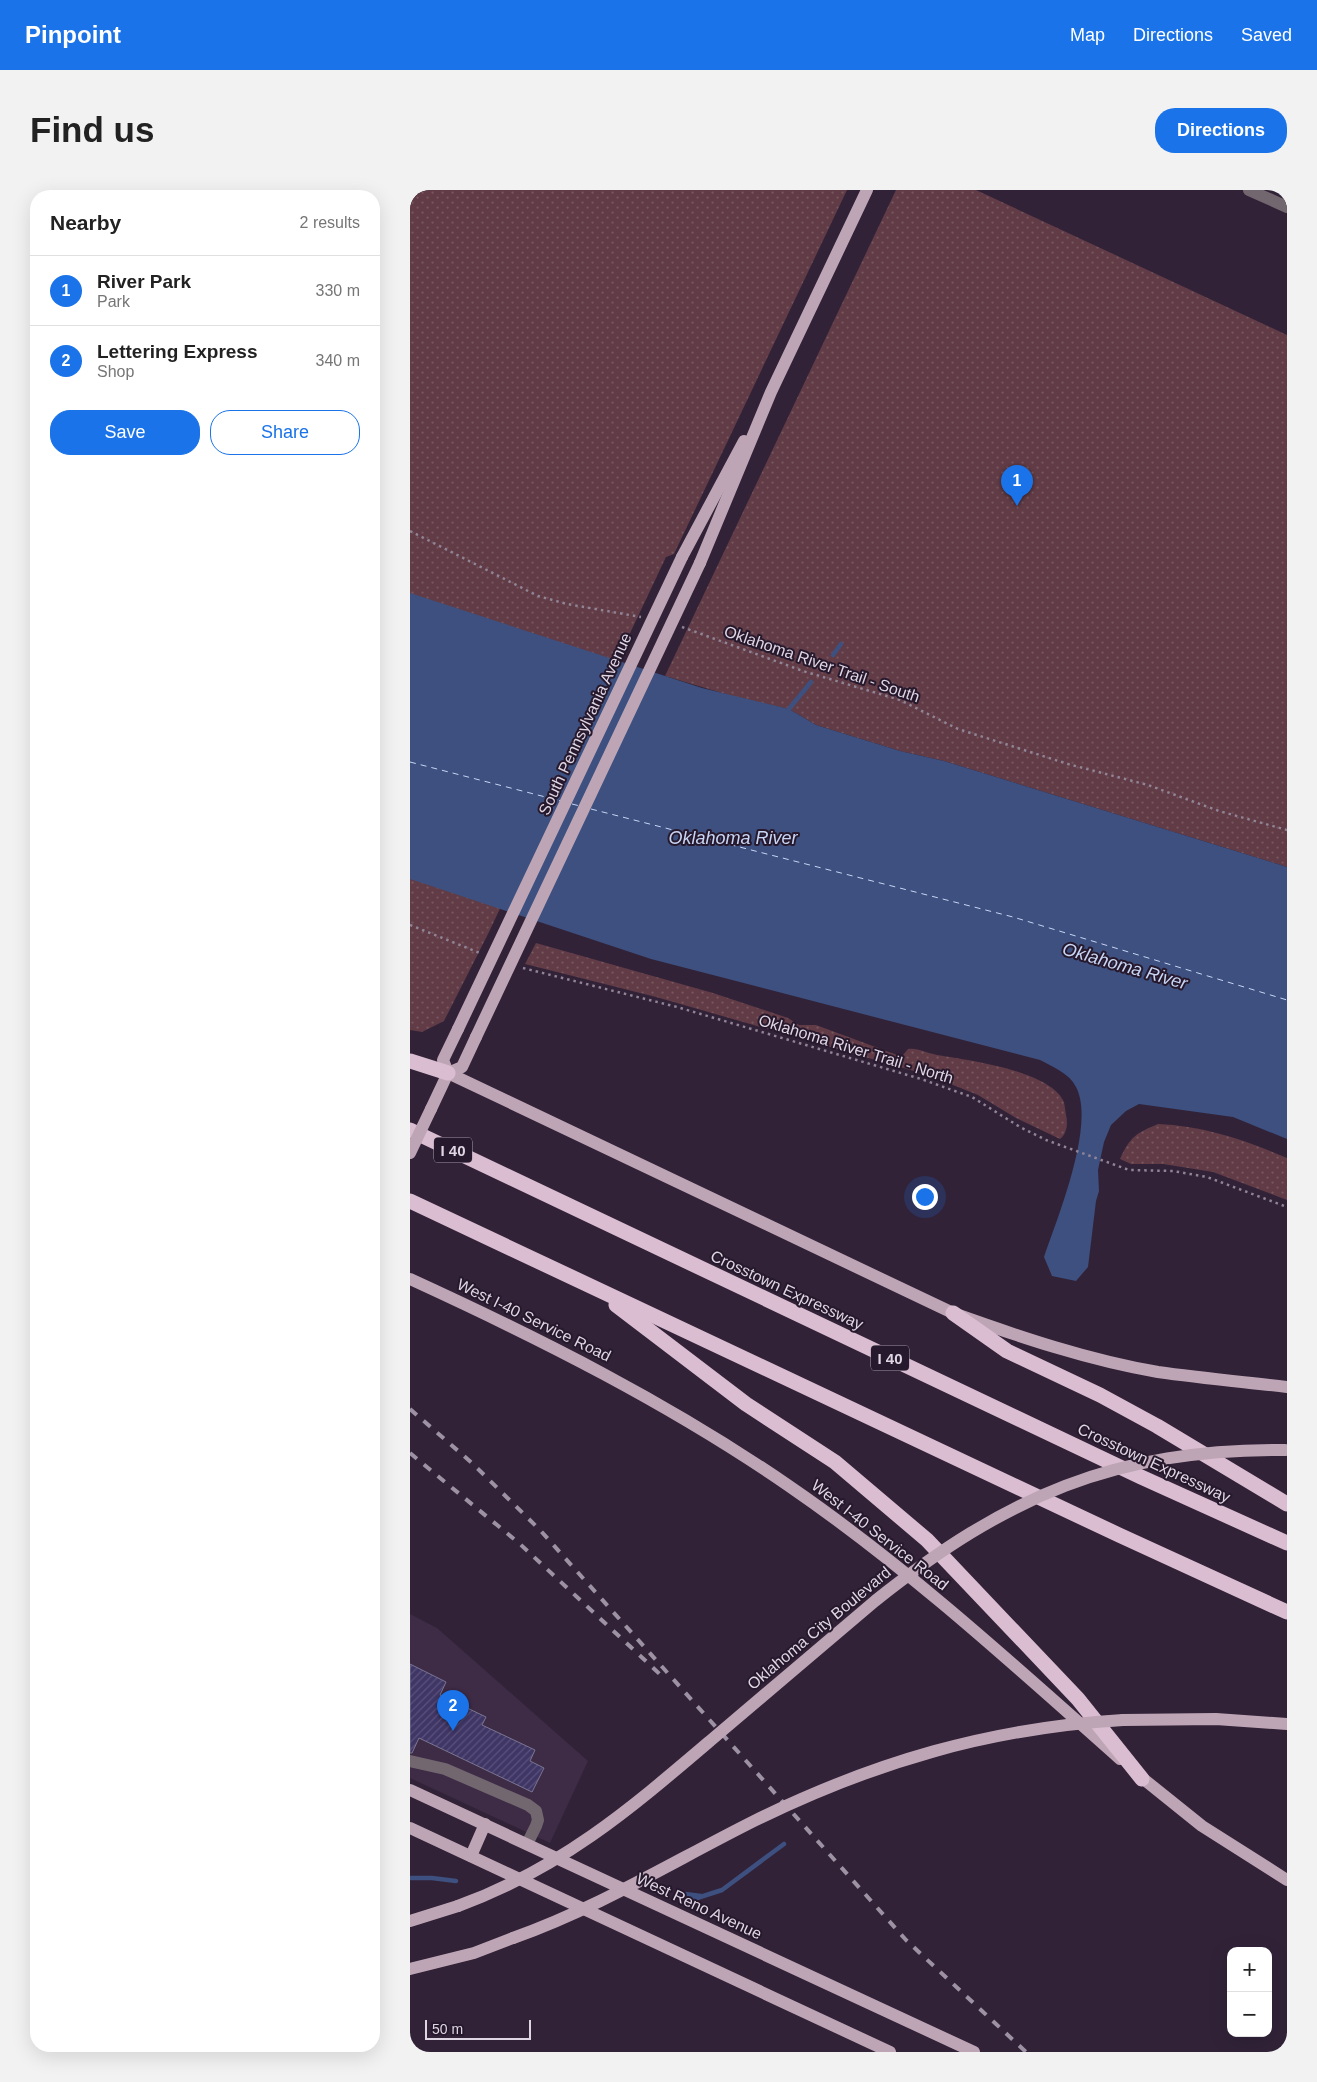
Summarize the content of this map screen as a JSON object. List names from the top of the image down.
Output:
{
  "streets": {
    "highway": ["I 40", "Crosstown Expressway"],
    "main road": [
      "South Pennsylvania Avenue",
      "West I-40 Service Road",
      "Oklahoma City Boulevard",
      "West Reno Avenue"
    ],
    "path": ["Oklahoma River Trail - South", "Oklahoma River Trail - North"]
  },
  "water": ["Oklahoma River"],
  "scale_bar": "50 m",
  "page": {
    "header": "Pinpoint",
    "nav": ["Map", "Directions", "Saved"],
    "buttons": [
      "Directions",
      ["Save", "Share"]
    ],
    "title": "Find us",
    "heading": ["Nearby", "2 results"],
    "list": [
      {
        "mark": "1",
        "name": "River Park",
        "note": "Park",
        "value": "330 m"
      },
      {
        "mark": "2",
        "name": "Lettering Express",
        "note": "Shop",
        "value": "340 m"
      }
    ],
    "pins": ["1", "2"],
    "map_buttons": ["+", "−"],
    "scale": "50 m"
  }
}
